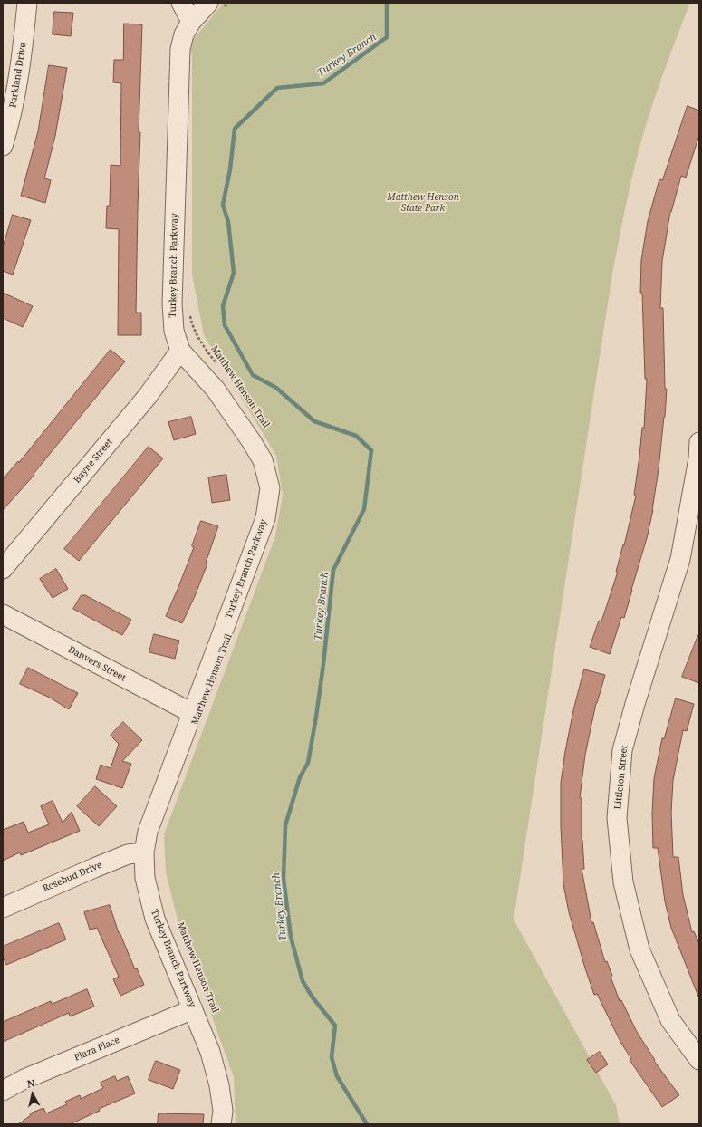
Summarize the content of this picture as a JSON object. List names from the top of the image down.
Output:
{
  "streets": {
    "street": [
      "Parkland Drive",
      "Turkey Branch Parkway",
      "Bayne Street",
      "Danvers Street",
      "Littleton Street",
      "Rosebud Drive",
      "Plaza Place"
    ],
    "path": ["Matthew Henson Trail"]
  },
  "crossings": [
    ["Turkey Branch Parkway", "Bayne Street"],
    ["Turkey Branch Parkway", "Danvers Street"],
    ["Turkey Branch Parkway", "Rosebud Drive"],
    ["Turkey Branch Parkway", "Plaza Place"]
  ],
  "water": ["Turkey Branch"],
  "parks": ["Matthew Henson State Park"],
  "north": "top"
}
